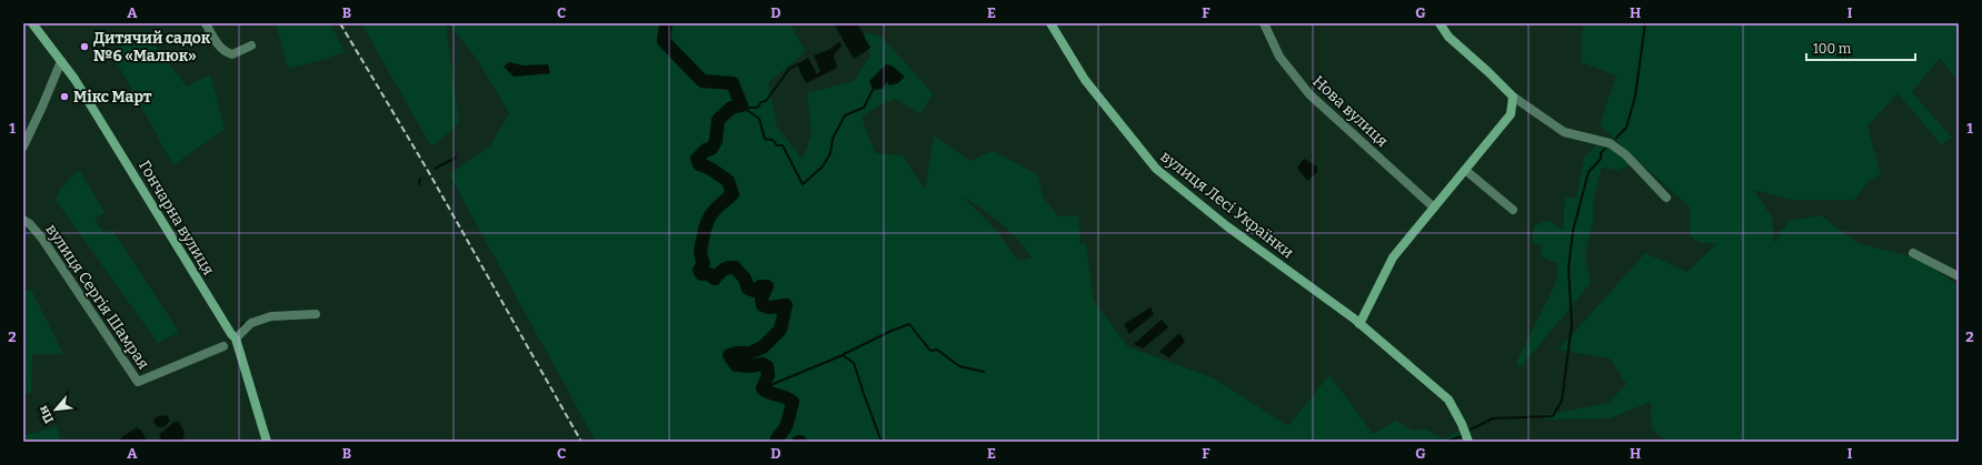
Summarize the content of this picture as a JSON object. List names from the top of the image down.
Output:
{
  "streets": {
    "street": [
      "Нова вулиця",
      "вулиця Лесі Українки",
      "Гончарна вулиця",
      "вулиця Сергія Шамрая"
    ]
  },
  "places": ["Дитячий садок №6 «Малюк»", "Мікс Март"],
  "scale_bar": "100 m",
  "north": "bottom left",
  "grid": {
    "columns": [
      "A",
      "B",
      "C",
      "D",
      "E",
      "F",
      "G",
      "H",
      "I"
    ],
    "rows": ["1", "2"]
  }
}
